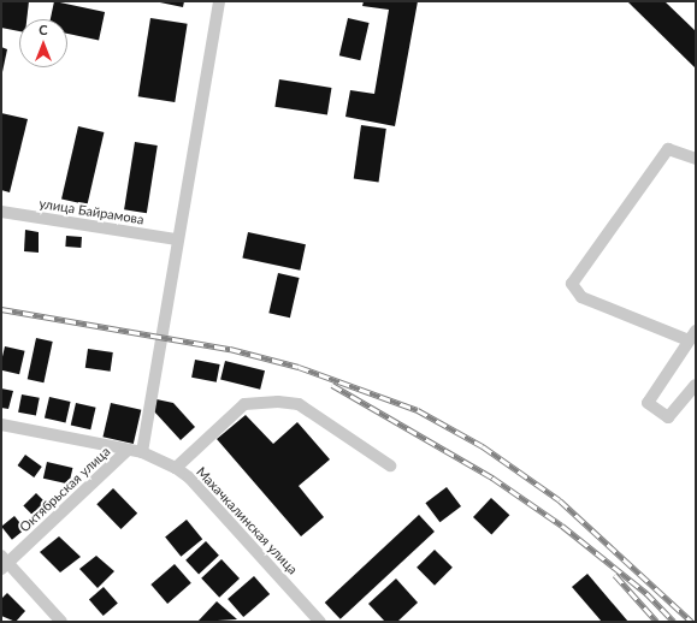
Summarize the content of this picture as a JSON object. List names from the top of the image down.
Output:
{
  "streets": {
    "street": ["улица Байрамова", "Октябрьская улица", "Махачкалинская улица"]
  },
  "crossings": [
    ["Октябрьская улица", "Махачкалинская улица"]
  ],
  "north": "top"
}
